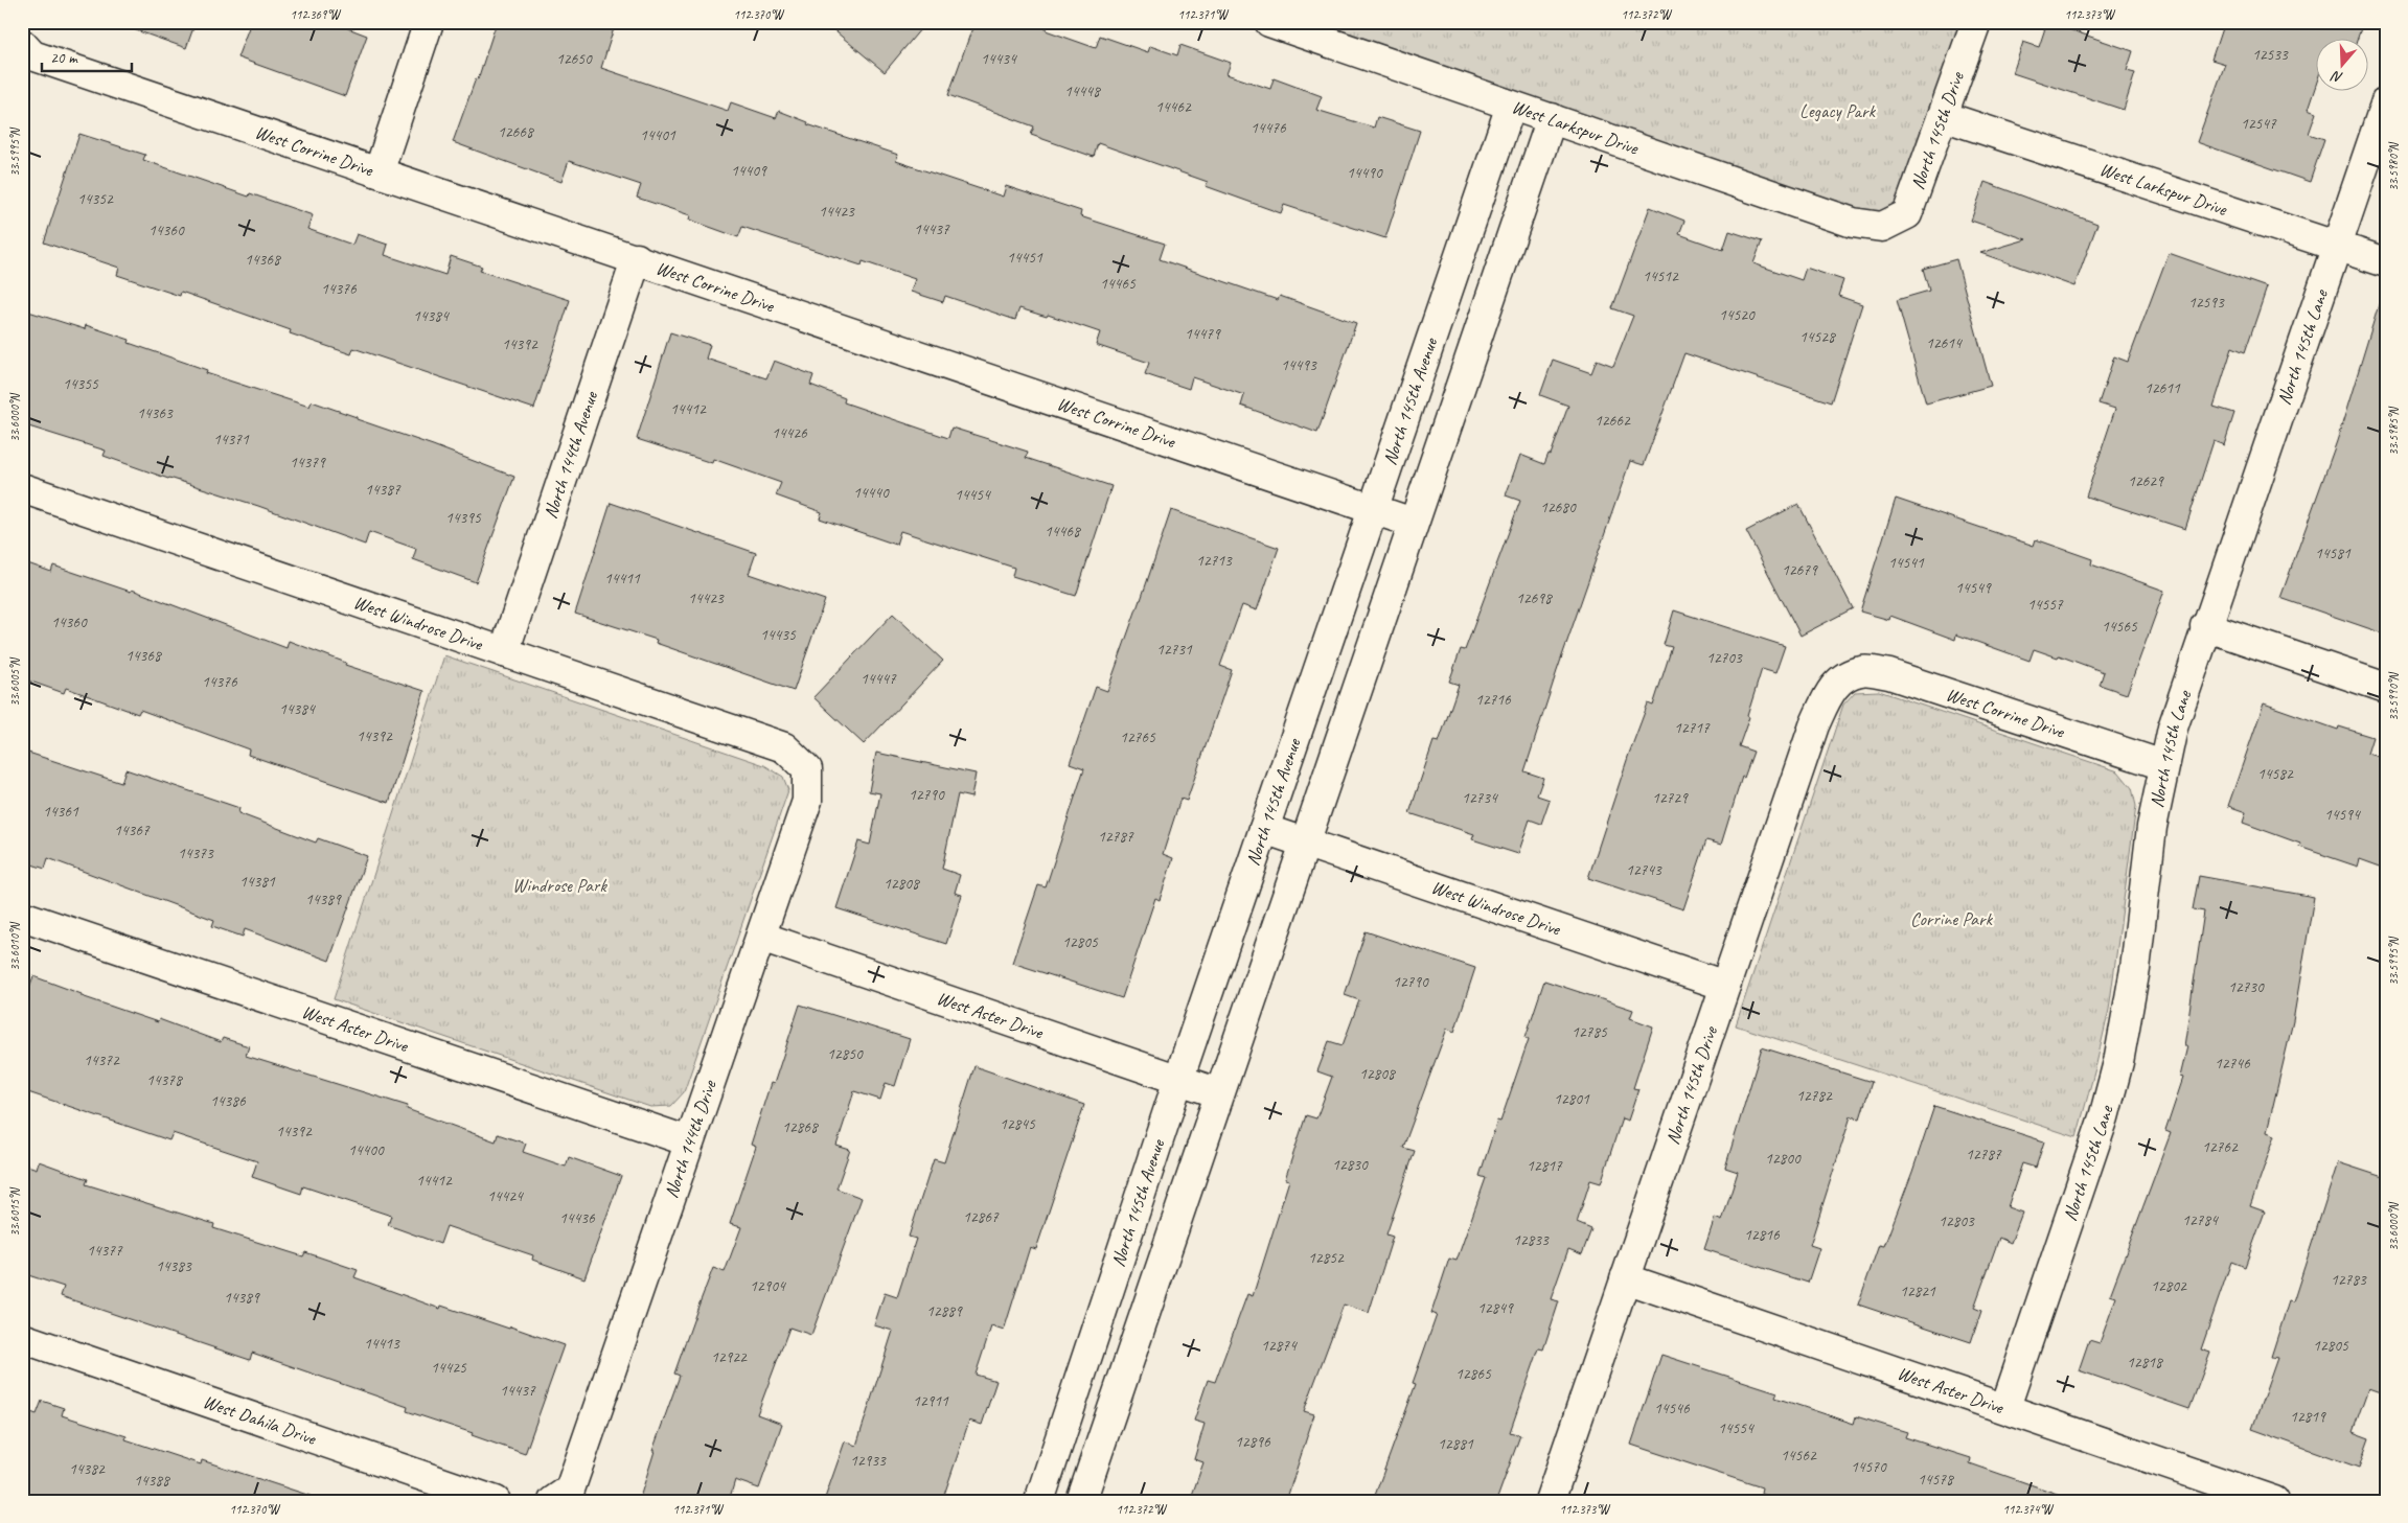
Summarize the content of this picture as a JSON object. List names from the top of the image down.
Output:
{
  "streets": {
    "street": [
      "West Larkspur Drive",
      "North 145th Drive",
      "West Corrine Drive",
      "North 145th Lane",
      "North 145th Avenue",
      "North 144th Avenue",
      "West Windrose Drive",
      "West Aster Drive",
      "North 144th Drive",
      "West Dahila Drive"
    ]
  },
  "crossings": [
    ["West Larkspur Drive", "North 145th Drive"],
    ["West Larkspur Drive", "North 145th Lane"],
    ["West Larkspur Drive", "North 145th Avenue"],
    ["North 145th Drive", "West Corrine Drive"],
    ["North 145th Drive", "West Windrose Drive"],
    ["North 145th Drive", "West Aster Drive"],
    ["West Corrine Drive", "North 145th Lane"],
    ["West Corrine Drive", "North 145th Avenue"],
    ["West Corrine Drive", "North 144th Avenue"],
    ["North 145th Lane", "West Aster Drive"],
    ["North 145th Avenue", "West Windrose Drive"],
    ["North 145th Avenue", "West Aster Drive"],
    ["North 144th Avenue", "West Windrose Drive"],
    ["West Windrose Drive", "North 144th Drive"],
    ["West Aster Drive", "North 144th Drive"]
  ],
  "parks": ["Legacy Park", "Windrose Park", "Corrine Park"],
  "house_numbers": [
    "12533",
    "12650",
    "14434",
    "14448",
    "14462",
    "12547",
    "14476",
    "12668",
    "14401",
    "14409",
    "14490",
    "14352",
    "14423",
    "14437",
    "14360",
    "14451",
    "14368",
    "14512",
    "14465",
    "14376",
    "12593",
    "14520",
    "14384",
    "14479",
    "14528",
    "12614",
    "14392",
    "14493",
    "14355",
    "12611",
    "14412",
    "14363",
    "12662",
    "14426",
    "14371",
    "14379",
    "12629",
    "14387",
    "14440",
    "14454",
    "12680",
    "14395",
    "14468",
    "14581",
    "12713",
    "14541",
    "12679",
    "14411",
    "14549",
    "14423",
    "12698",
    "14557",
    "14360",
    "14565",
    "14435",
    "12731",
    "14368",
    "12703",
    "14447",
    "14376",
    "12716",
    "14384",
    "12717",
    "14392",
    "12765",
    "14582",
    "12790",
    "12734",
    "12729",
    "14361",
    "14594",
    "14367",
    "12787",
    "14373",
    "12743",
    "14381",
    "12808",
    "14389",
    "12805",
    "12790",
    "12730",
    "12785",
    "12850",
    "14372",
    "12746",
    "12808",
    "14378",
    "12782",
    "12801",
    "14386",
    "12845",
    "12868",
    "14392",
    "12762",
    "14400",
    "12787",
    "12800",
    "12830",
    "12817",
    "14412",
    "14424",
    "12867",
    "14436",
    "12784",
    "12803",
    "12816",
    "12833",
    "14377",
    "12852",
    "14383",
    "12783",
    "12904",
    "12802",
    "12821",
    "14389",
    "12849",
    "12889",
    "14413",
    "12874",
    "12805",
    "12922",
    "12818",
    "14425",
    "12865",
    "14437",
    "12911",
    "14546",
    "12819",
    "14554",
    "12896",
    "12881",
    "14562",
    "12933",
    "14570",
    "14382",
    "14578",
    "14388"
  ],
  "scale_bar": "20 m",
  "north": "bottom",
  "coordinates": [
    "112.369°W",
    "112.370°W",
    "112.371°W",
    "112.372°W",
    "112.373°W",
    "33.5995°N",
    "33.5980°N",
    "33.6000°N",
    "33.5985°N",
    "33.6005°N",
    "33.5990°N",
    "33.6010°N",
    "33.6015°N",
    "112.374°W"
  ]
}
